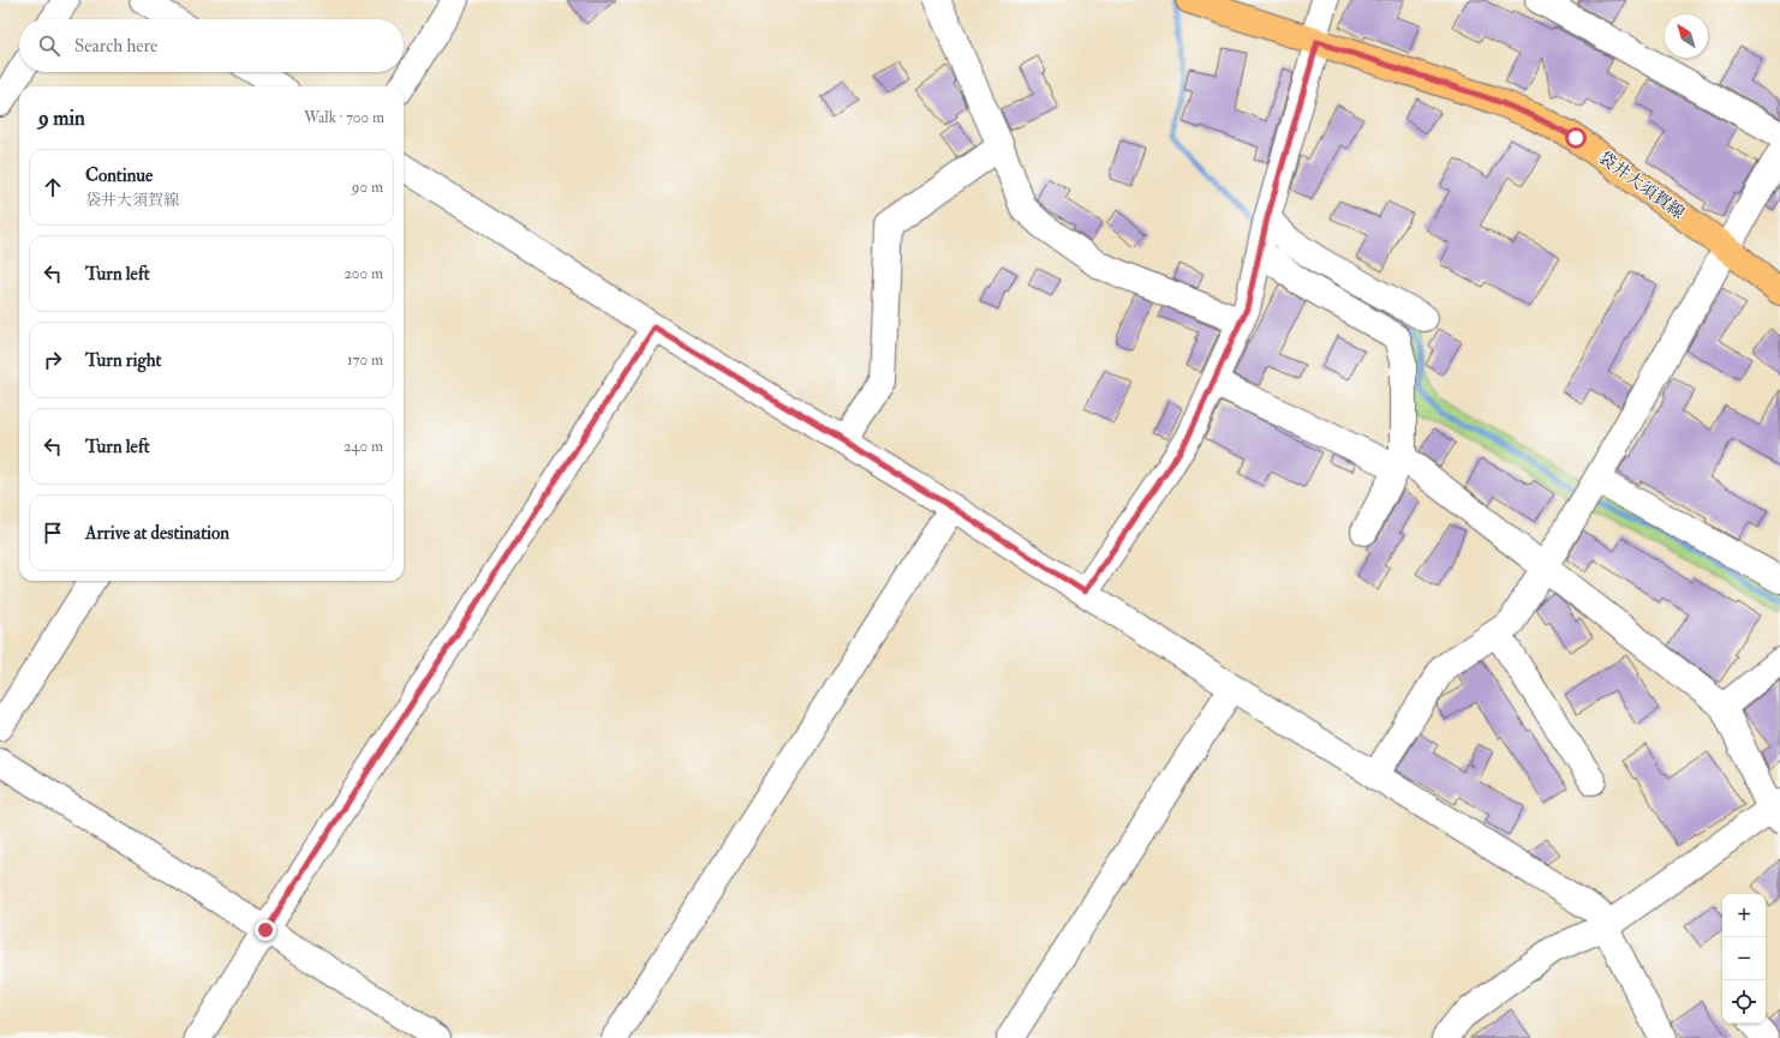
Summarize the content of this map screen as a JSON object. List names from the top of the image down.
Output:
{
  "streets": {
    "main road": ["袋井大須賀線"]
  },
  "north": "top left",
  "page": {
    "search": "Search here",
    "heading": ["9 min", "Walk · 700 m"],
    "list": [
      ["Continue", "袋井大須賀線", "90 m"],
      ["Turn left", "200 m"],
      ["Turn right", "170 m"],
      ["Turn left", "240 m"],
      "Arrive at destination"
    ],
    "map_buttons": ["+", "−"]
  }
}
